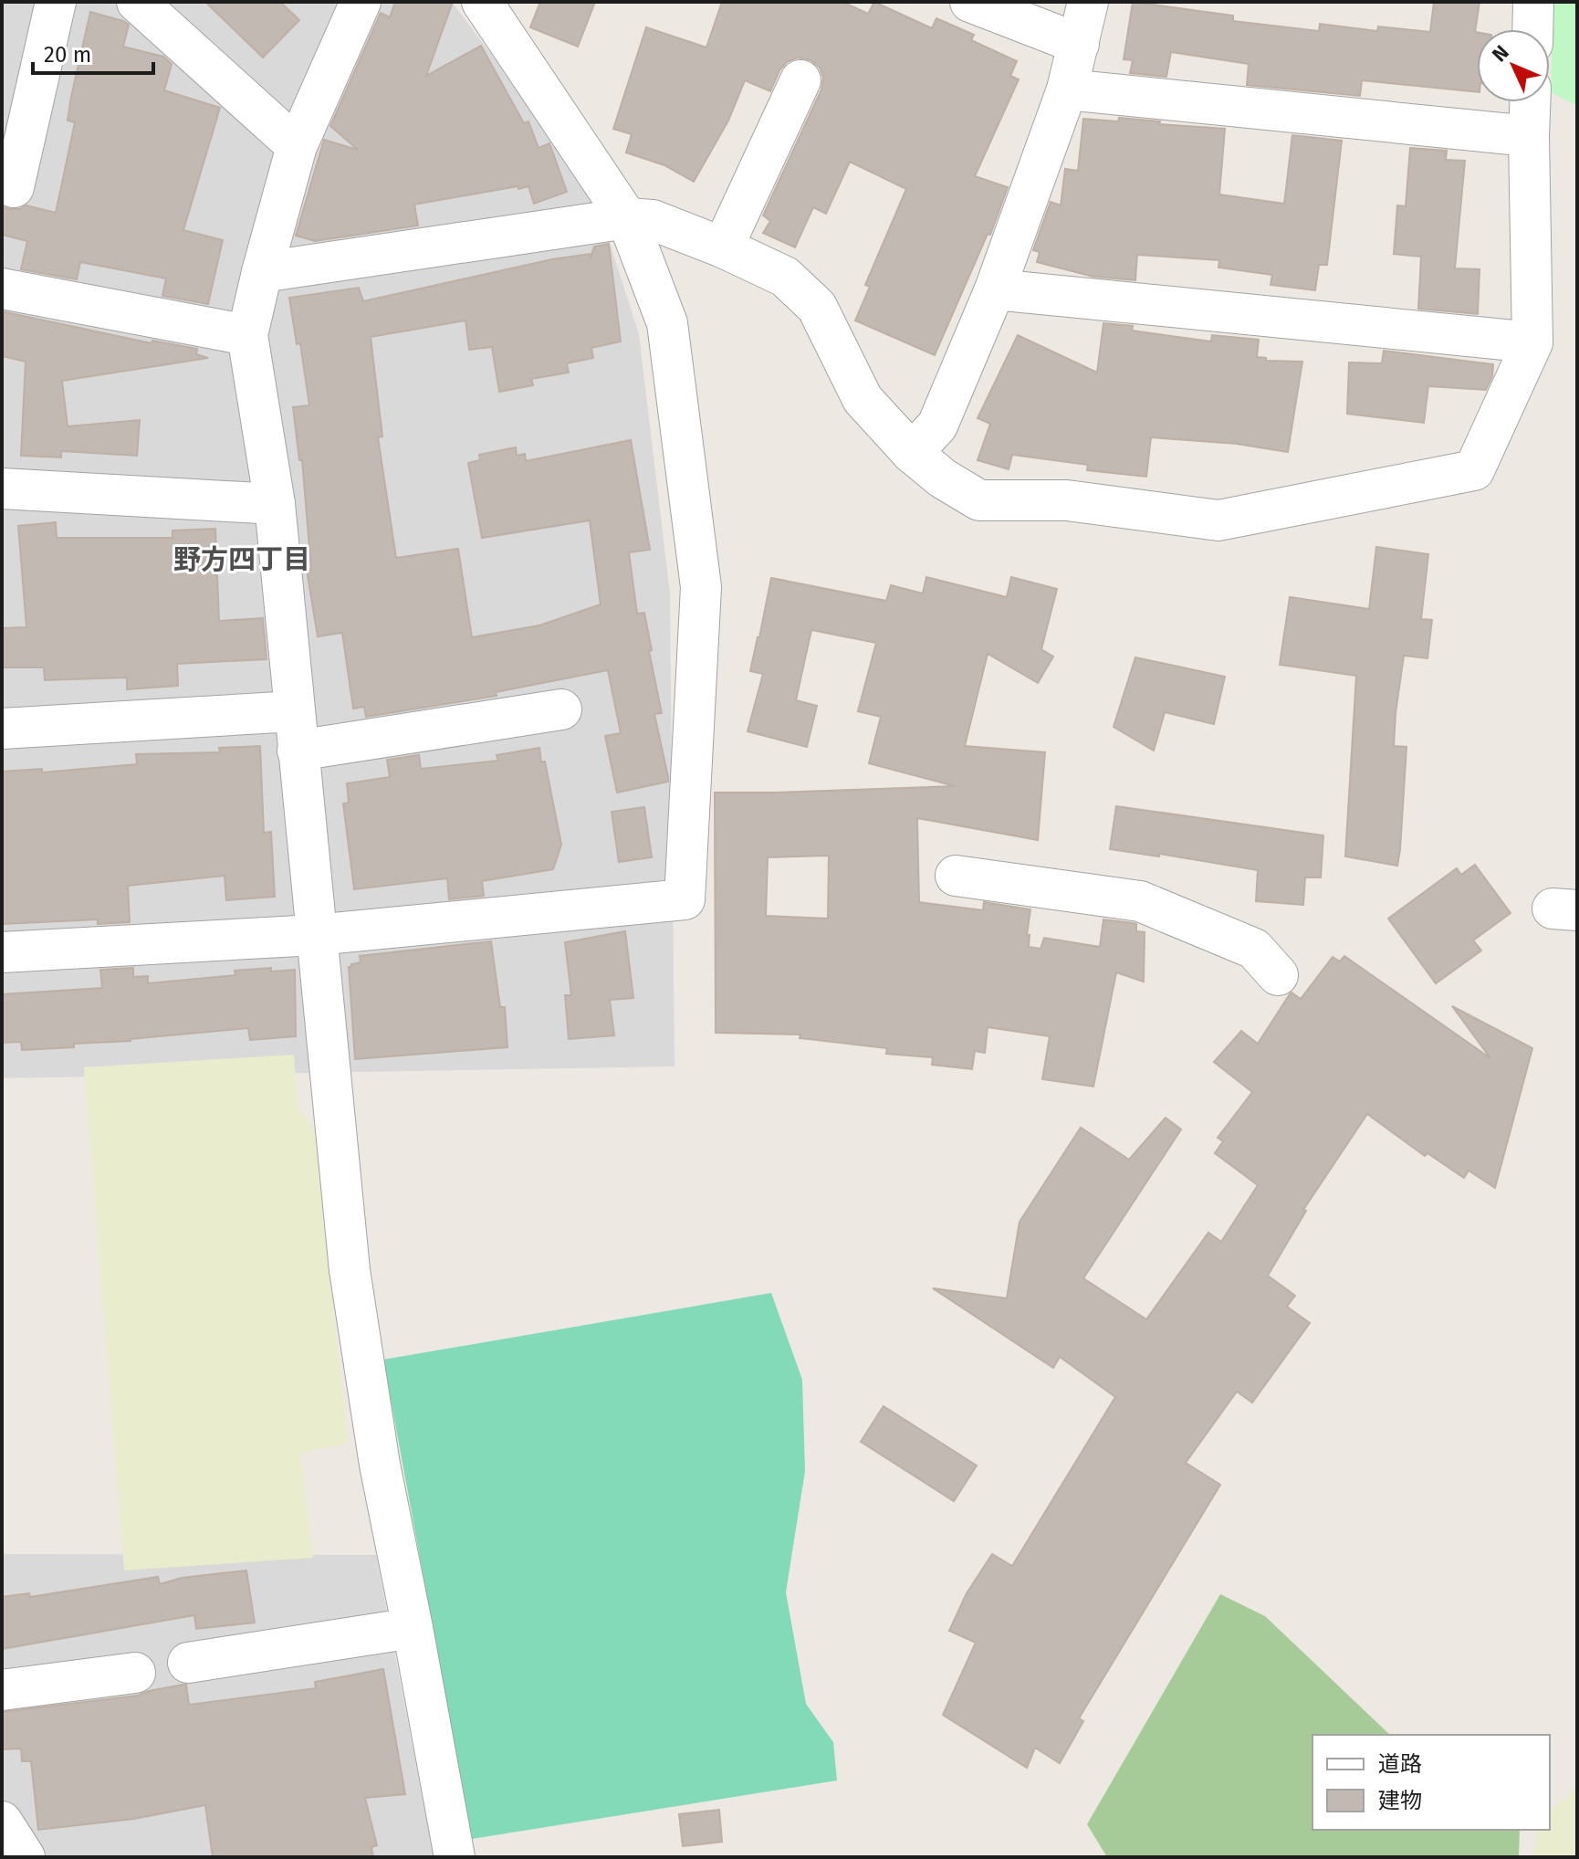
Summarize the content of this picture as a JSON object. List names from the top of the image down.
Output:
{
  "districts": ["野方四丁目"],
  "legend": ["道路", "建物"],
  "scale_bar": "20 m",
  "north": "top left"
}
